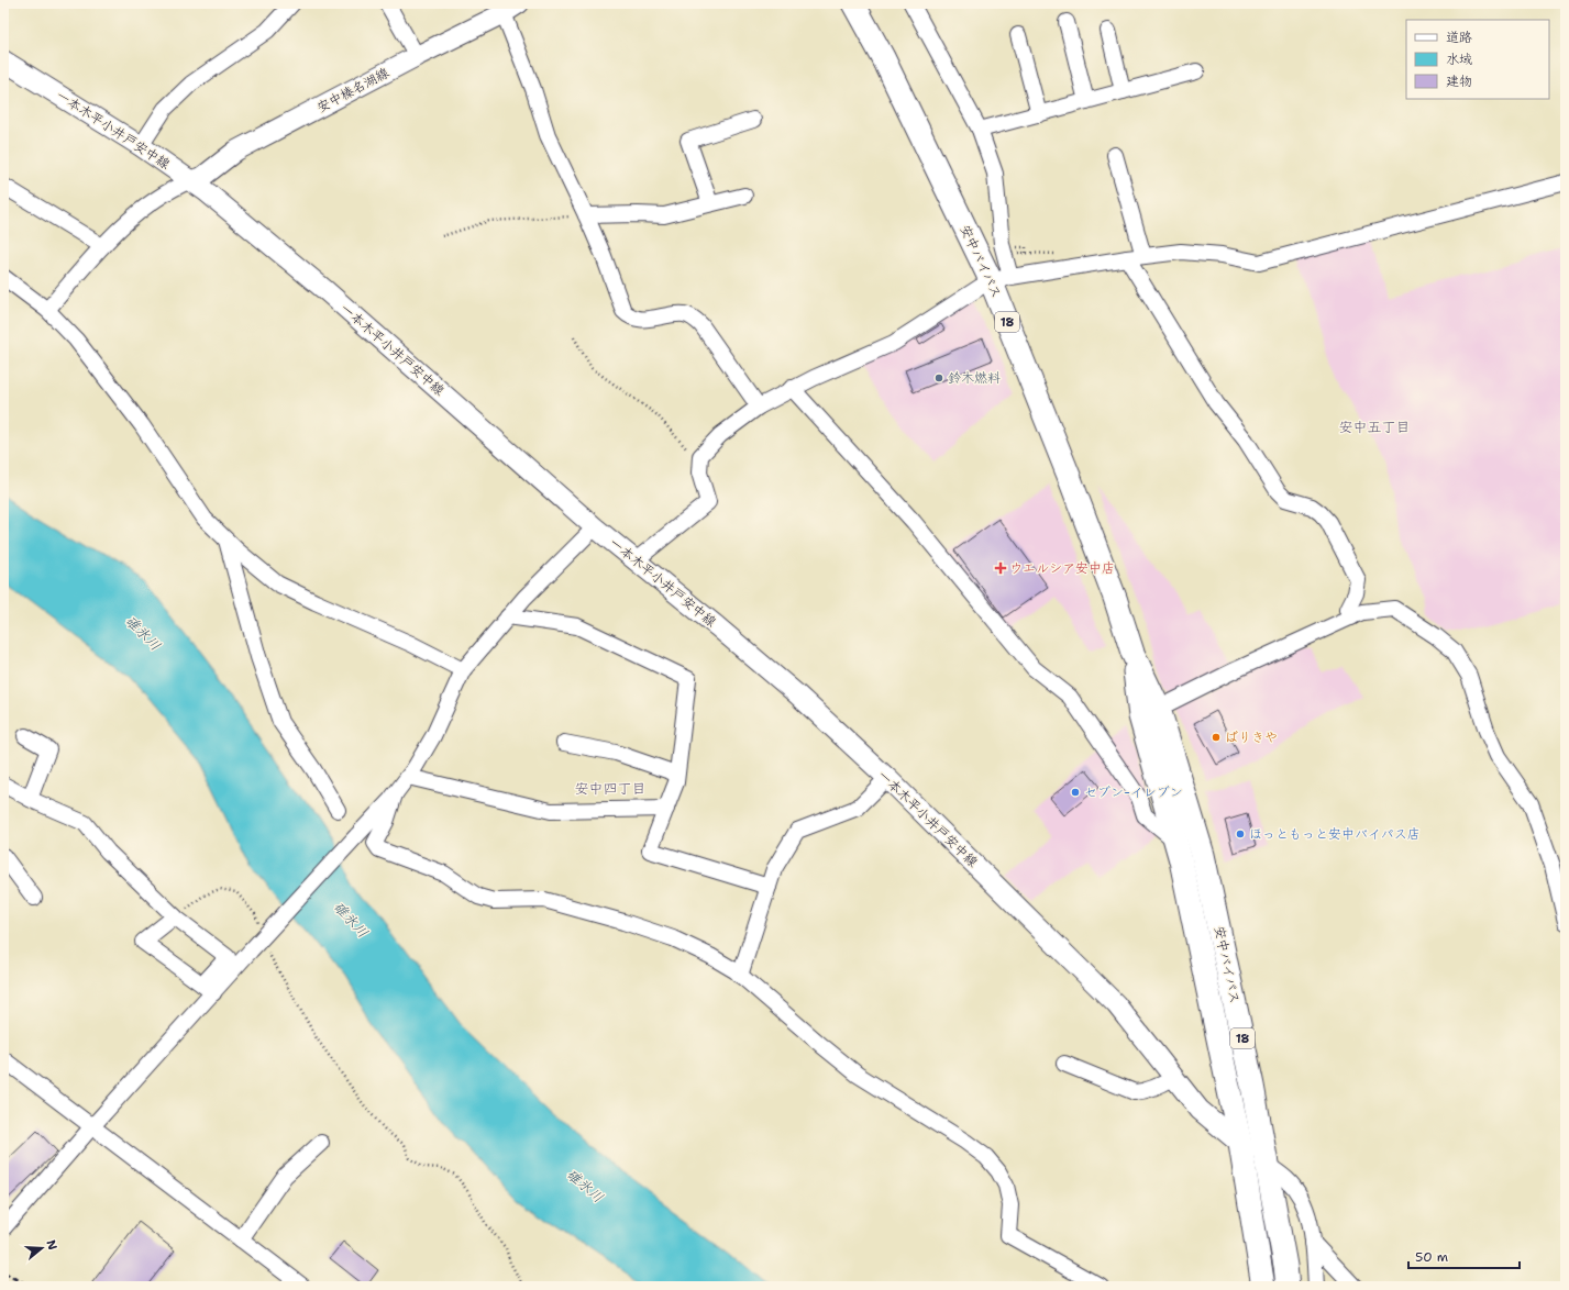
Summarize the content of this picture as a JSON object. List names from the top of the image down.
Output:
{
  "streets": {
    "highway": ["安中バイパス", "18"],
    "main road": ["安中榛名湖線", "一本木平小井戸安中線"]
  },
  "crossings": [
    ["安中榛名湖線", "一本木平小井戸安中線"],
    ["一本木平小井戸安中線", "安中バイパス"]
  ],
  "districts": ["安中五丁目", "安中四丁目"],
  "water": ["碓氷川"],
  "places": {
    "other": [
      "鈴木燃料",
      "ばりきや",
      "セブン-イレブン",
      "ほっともっと安中バイパス店"
    ],
    "health": ["ウエルシア安中店"]
  },
  "legend": ["道路", "水域", "建物"],
  "scale_bar": "50 m",
  "north": "right"
}
